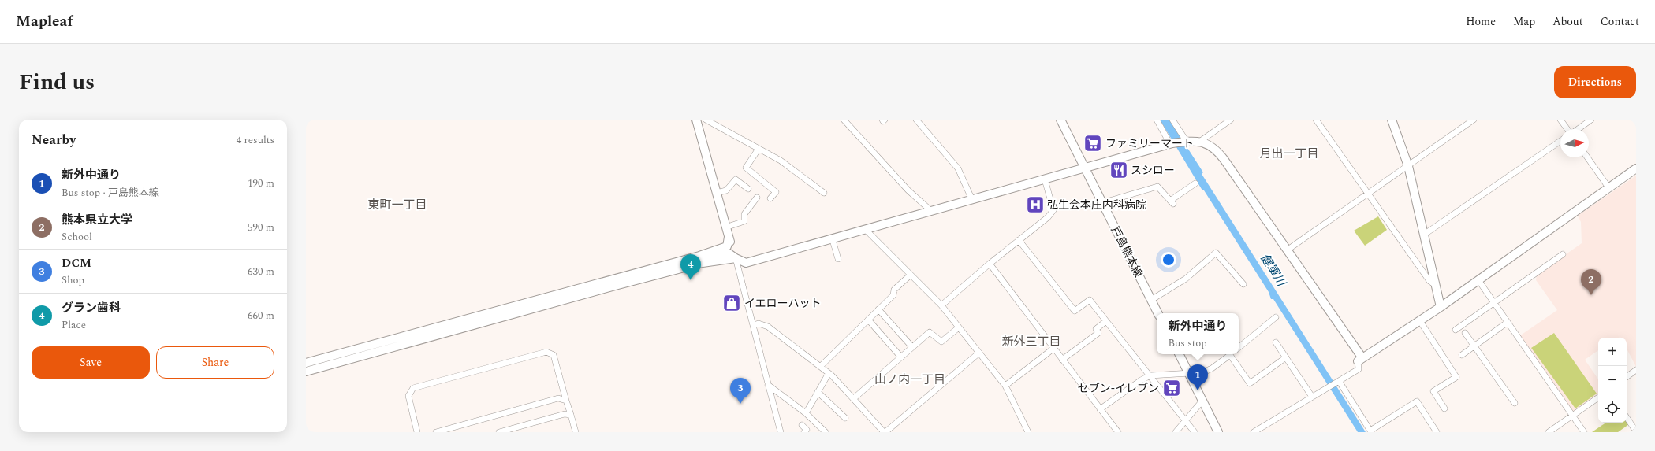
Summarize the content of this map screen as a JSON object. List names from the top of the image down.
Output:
{
  "streets": {
    "street": ["戸島熊本線"]
  },
  "districts": [
    "月出一丁目",
    "東町一丁目",
    "新外三丁目",
    "山ノ内一丁目"
  ],
  "water": ["健軍川"],
  "places": {
    "supermarket": ["ファミリーマート", "セブン-イレブン"],
    "restaurant": ["スシロー"],
    "hospital": ["弘生会本庄内科病院"],
    "shop": ["イエローハット"]
  },
  "north": "right",
  "page": {
    "header": "Mapleaf",
    "nav": [
      "Home",
      "Map",
      "About",
      "Contact"
    ],
    "title": "Find us",
    "buttons": [
      "Directions",
      ["Save", "Share"]
    ],
    "heading": ["Nearby", "4 results"],
    "list": [
      {
        "mark": "1",
        "name": "新外中通り",
        "note": "Bus stop · 戸島熊本線",
        "value": "190 m"
      },
      {
        "mark": "2",
        "name": "熊本県立大学",
        "note": "School",
        "value": "590 m"
      },
      {
        "mark": "3",
        "name": "DCM",
        "note": "Shop",
        "value": "630 m"
      },
      {
        "mark": "4",
        "name": "グラン歯科",
        "note": "Place",
        "value": "660 m"
      }
    ],
    "pins": [
      "4",
      "2",
      "1",
      "3"
    ],
    "popup": ["新外中通り", "Bus stop"],
    "map_buttons": ["+", "−"]
  }
}
